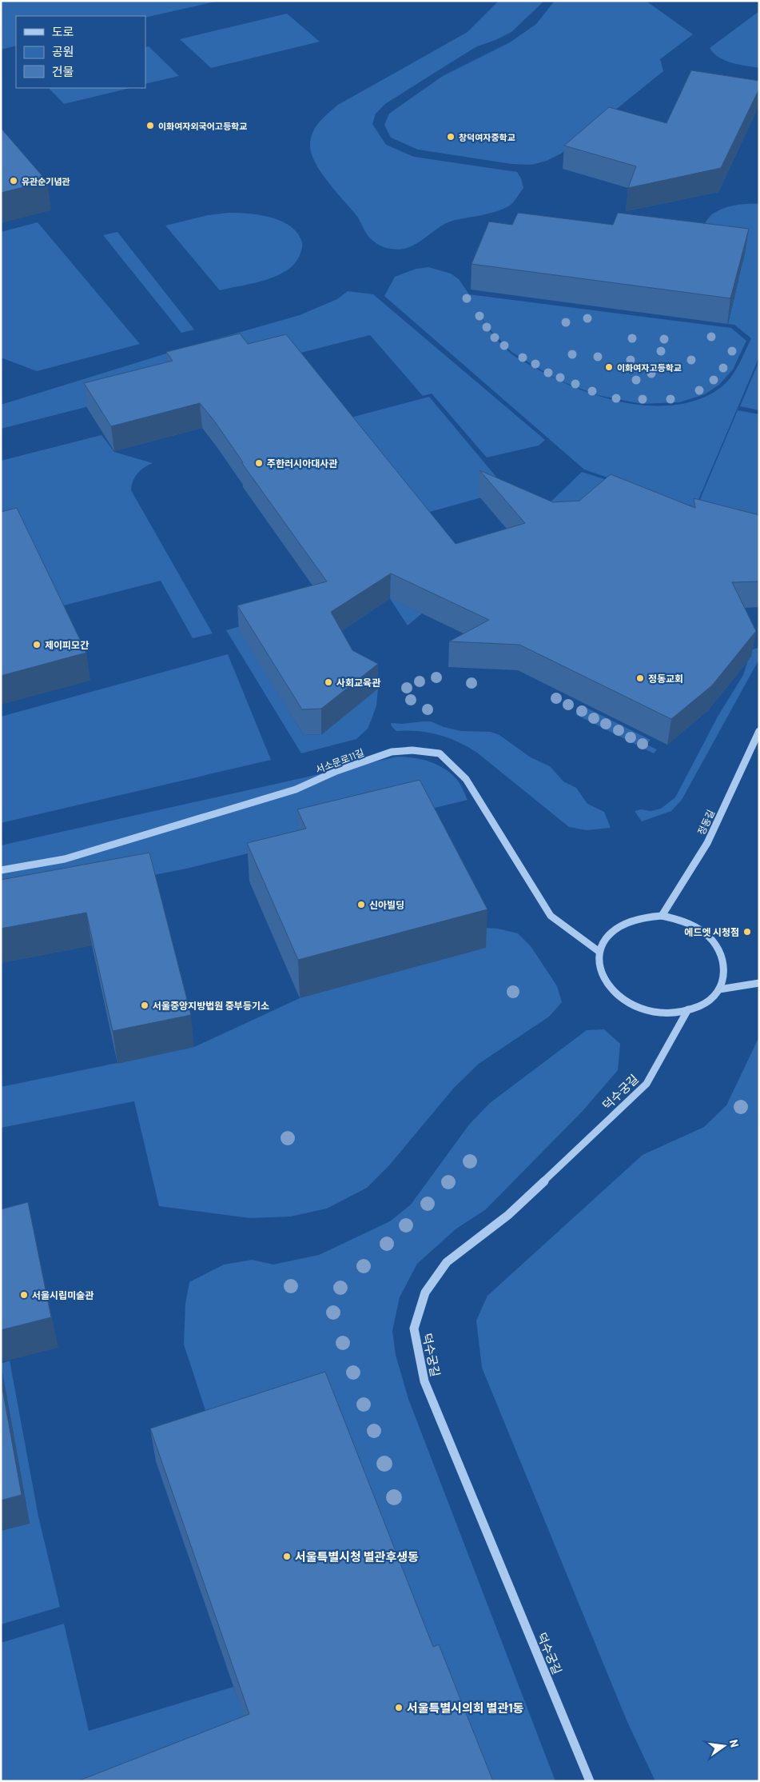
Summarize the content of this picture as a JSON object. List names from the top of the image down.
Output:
{
  "streets": {
    "street": ["서소문로11길", "정동길", "덕수궁길"]
  },
  "crossings": [
    ["서소문로11길", "정동길"],
    ["서소문로11길", "덕수궁길"],
    ["정동길", "덕수궁길"]
  ],
  "places": [
    "이화여자외국어고등학교",
    "창덕여자중학교",
    "유관순기념관",
    "이화여자고등학교",
    "주한러시아대사관",
    "제이피모간",
    "정동교회",
    "사회교육관",
    "신아빌딩",
    "에드엣 시청점",
    "서울중앙지방법원 중부등기소",
    "서울시립미술관",
    "서울특별시청 별관후생동",
    "서울특별시의회 별관1동"
  ],
  "legend": ["도로", "공원", "건물"],
  "north": "right"
}
